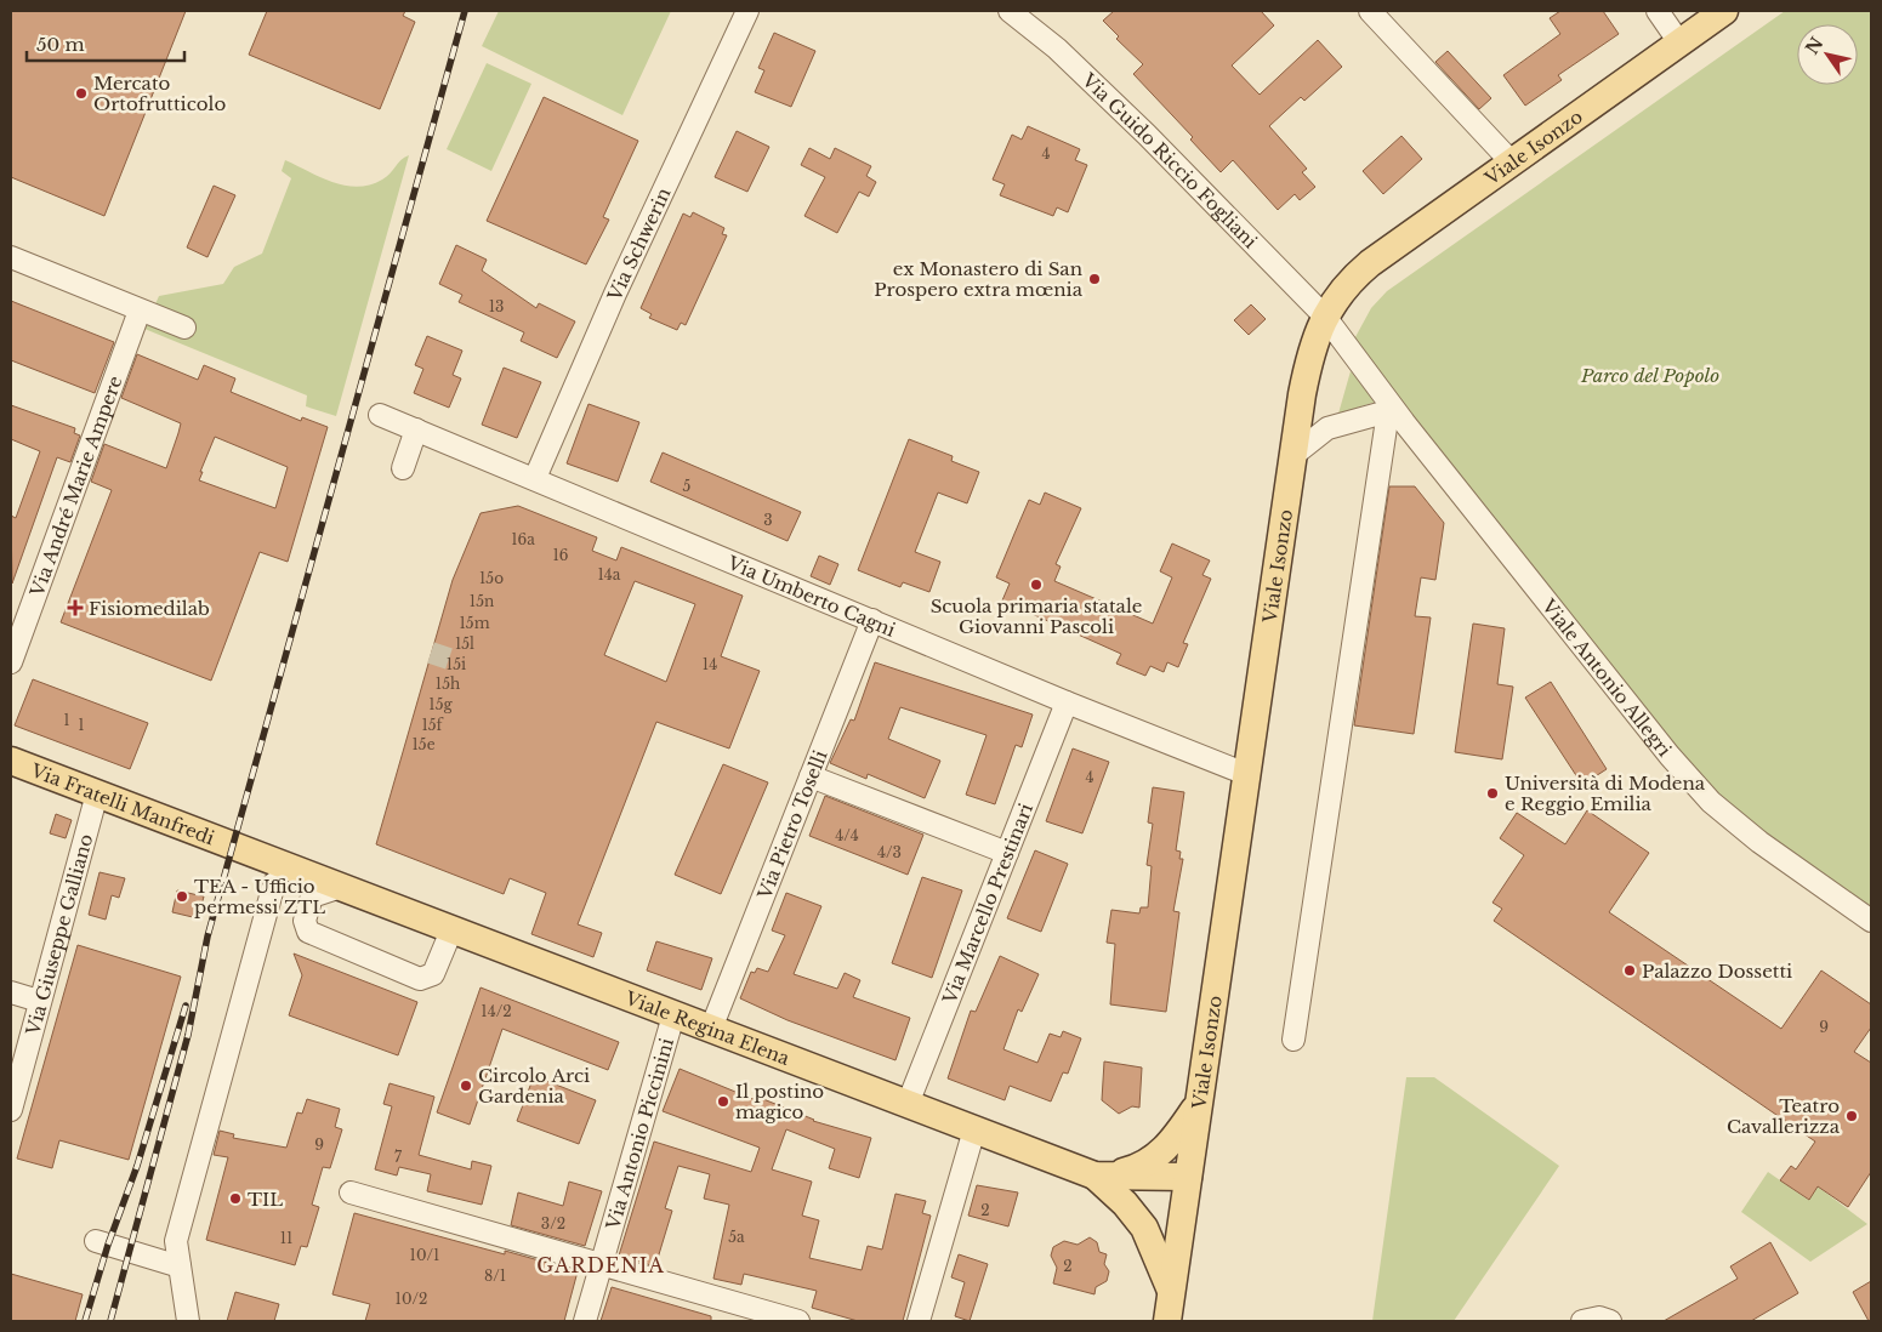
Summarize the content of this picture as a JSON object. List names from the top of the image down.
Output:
{
  "streets": {
    "main road": ["Viale Isonzo", "Via Fratelli Manfredi", "Viale Regina Elena"],
    "street": [
      "Via Guido Riccio Fogliani",
      "Via Schwerin",
      "Via André Marie Ampere",
      "Via Umberto Cagni",
      "Viale Antonio Allegri",
      "Via Pietro Toselli",
      "Via Marcello Prestinari",
      "Via Giuseppe Galliano",
      "Via Antonio Piccinini"
    ]
  },
  "crossings": [
    ["Viale Isonzo", "Via Guido Riccio Fogliani"],
    ["Viale Isonzo", "Via Umberto Cagni"],
    ["Viale Isonzo", "Viale Antonio Allegri"],
    ["Viale Isonzo", "Viale Regina Elena"],
    ["Via Guido Riccio Fogliani", "Viale Antonio Allegri"],
    ["Via Schwerin", "Via Umberto Cagni"],
    ["Via Umberto Cagni", "Via Pietro Toselli"],
    ["Via Umberto Cagni", "Via Marcello Prestinari"],
    ["Via Fratelli Manfredi", "Via Giuseppe Galliano"],
    ["Via Fratelli Manfredi", "Viale Regina Elena"],
    ["Via Pietro Toselli", "Viale Regina Elena"],
    ["Via Marcello Prestinari", "Viale Regina Elena"],
    ["Viale Regina Elena", "Via Antonio Piccinini"]
  ],
  "districts": ["GARDENIA"],
  "parks": ["Parco del Popolo"],
  "places": {
    "other": [
      "Mercato Ortofrutticolo",
      "ex Monastero di San Prospero extra mœnia",
      "Scuola primaria statale Giovanni Pascoli",
      "Università di Modena e Reggio Emilia",
      "TEA - Ufficio permessi ZTL",
      "Palazzo Dossetti",
      "Circolo Arci Gardenia",
      "Il postino magico",
      "Teatro Cavallerizza",
      "TIL"
    ],
    "health": ["Fisiomedilab"]
  },
  "house_numbers": [
    "4",
    "13",
    "5",
    "3",
    "16a",
    "16",
    "14a",
    "15o",
    "15n",
    "15m",
    "15l",
    "15i",
    "14",
    "15h",
    "15g",
    "1",
    "1",
    "15f",
    "15e",
    "4",
    "4/4",
    "4/3",
    "14/2",
    "9",
    "9",
    "7",
    "2",
    "3/2",
    "5a",
    "11",
    "10/1",
    "2",
    "8/1",
    "10/2"
  ],
  "scale_bar": "50 m",
  "north": "top left"
}
